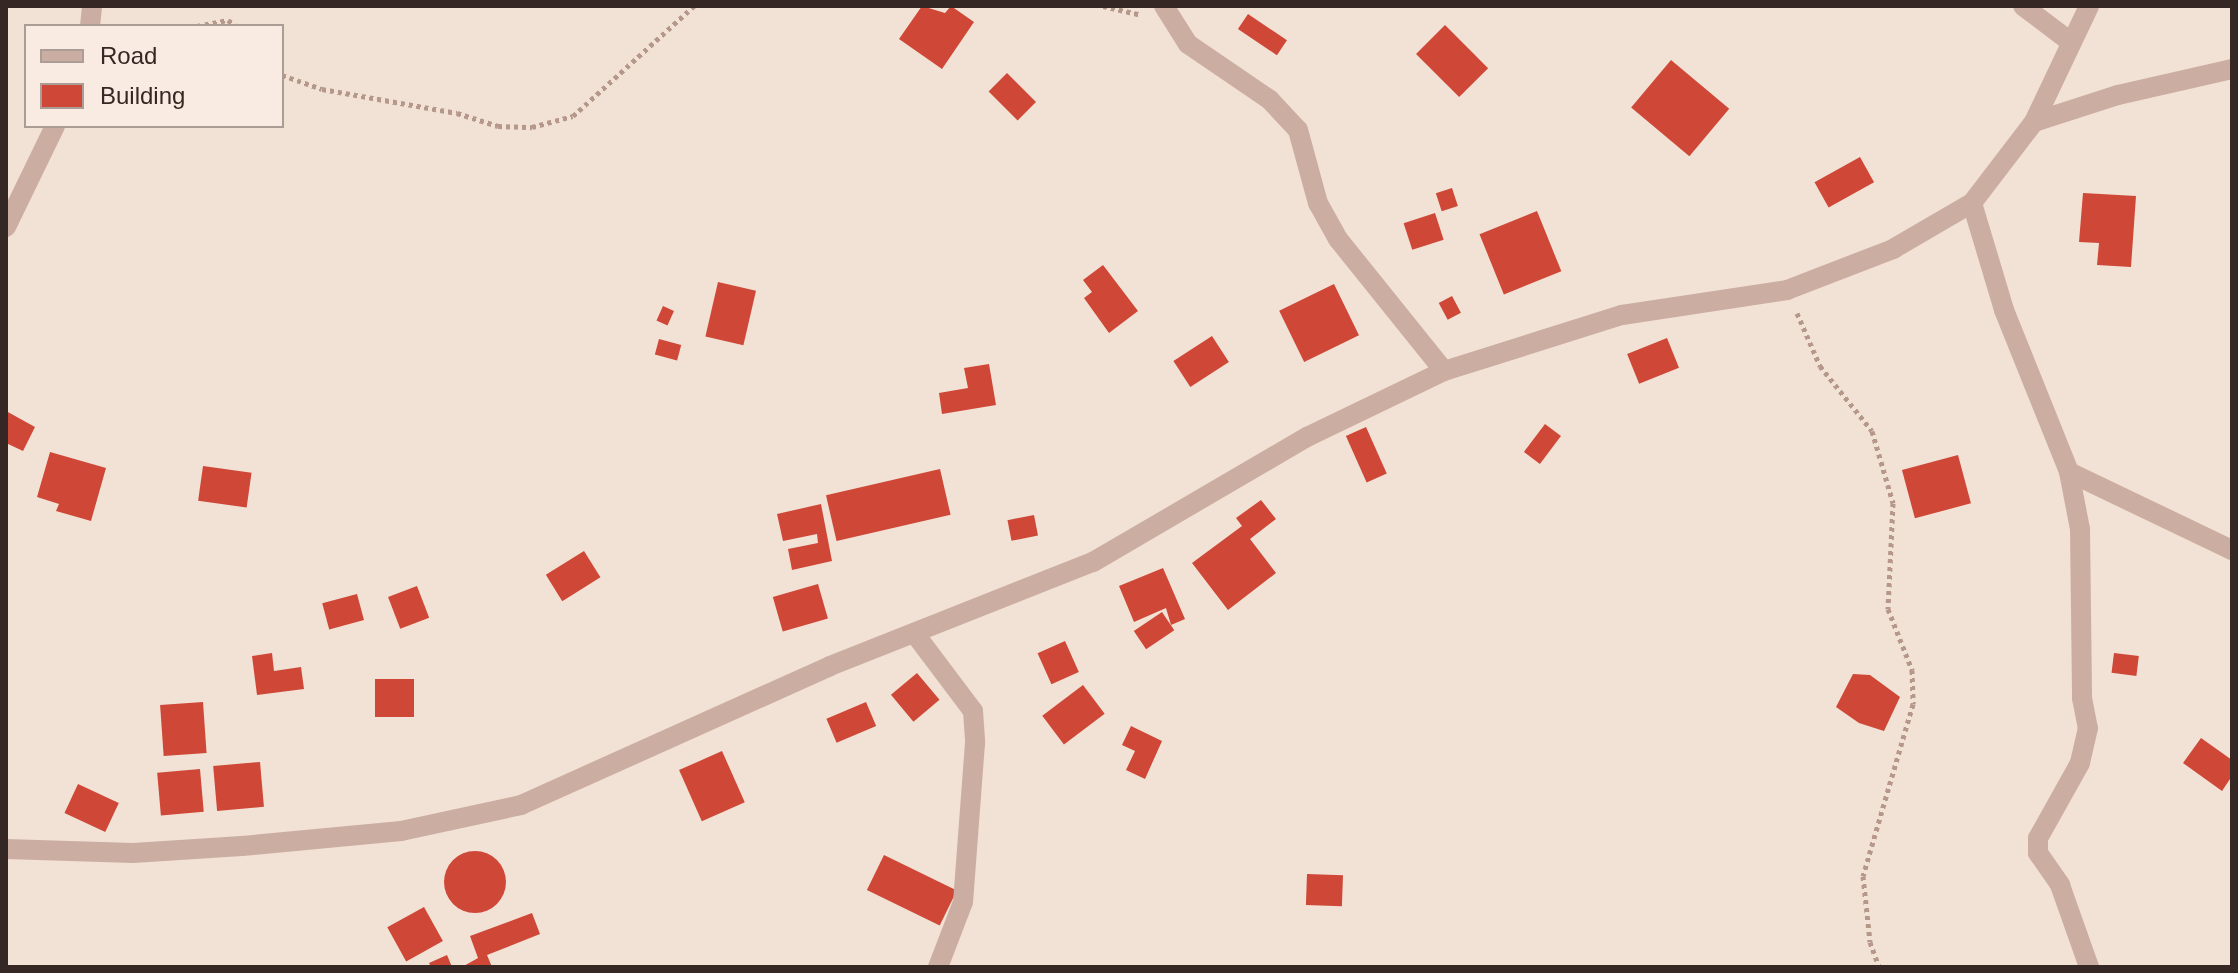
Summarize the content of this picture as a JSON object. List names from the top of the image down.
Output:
{
  "legend": ["Road", "Building"]
}
